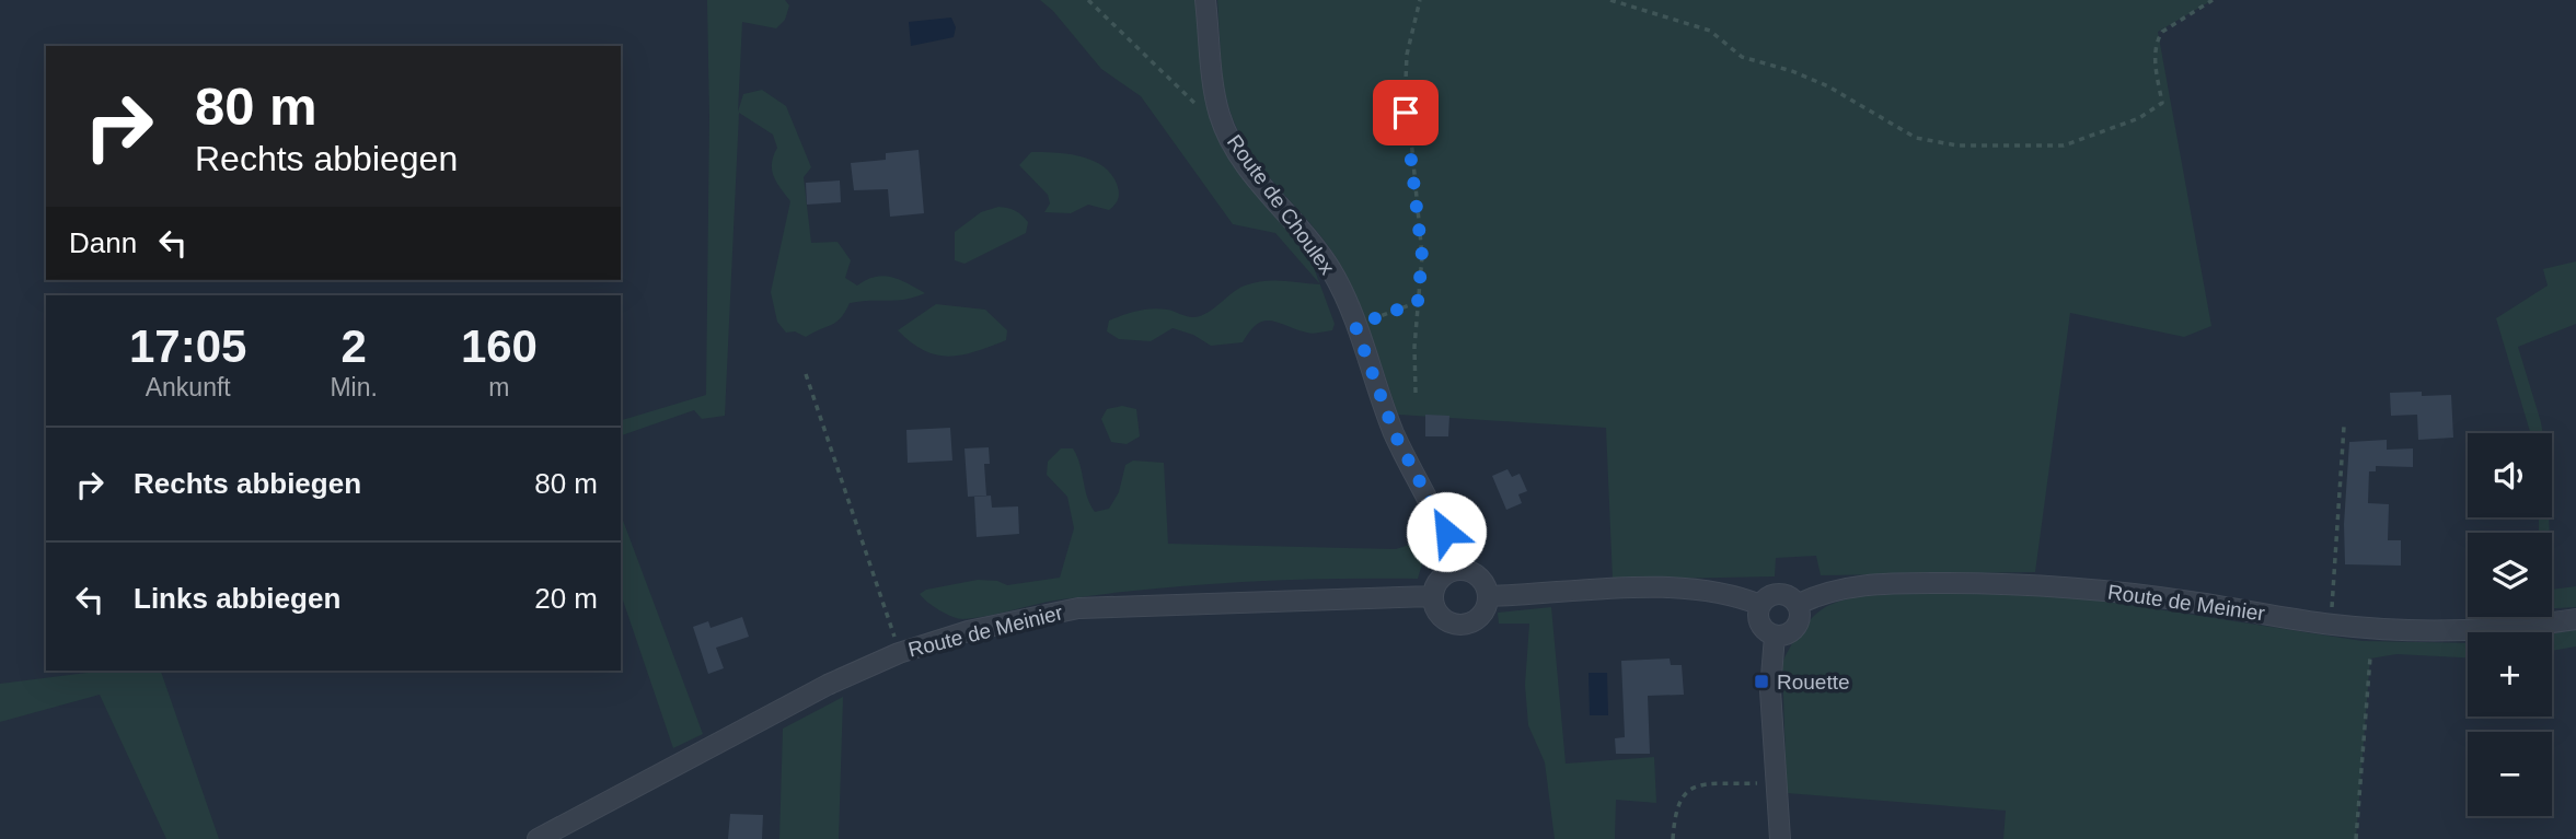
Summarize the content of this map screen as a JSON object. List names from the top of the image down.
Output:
{
  "streets": {
    "street": ["Route de Choulex", "Route de Meinier"]
  },
  "crossings": [
    ["Route de Choulex", "Route de Meinier"]
  ],
  "places": {
    "transit": ["Rouette"]
  },
  "page": {
    "turn": ["80 m", "Rechts abbiegen"],
    "then": "Dann",
    "eta": [
      "17:05",
      "Ankunft",
      "2",
      "Min.",
      "160",
      "m"
    ],
    "list": [
      {
        "name": "Rechts abbiegen",
        "value": "80 m"
      },
      {
        "name": "Links abbiegen",
        "value": "20 m"
      }
    ],
    "map_buttons": ["+", "−"]
  }
}
